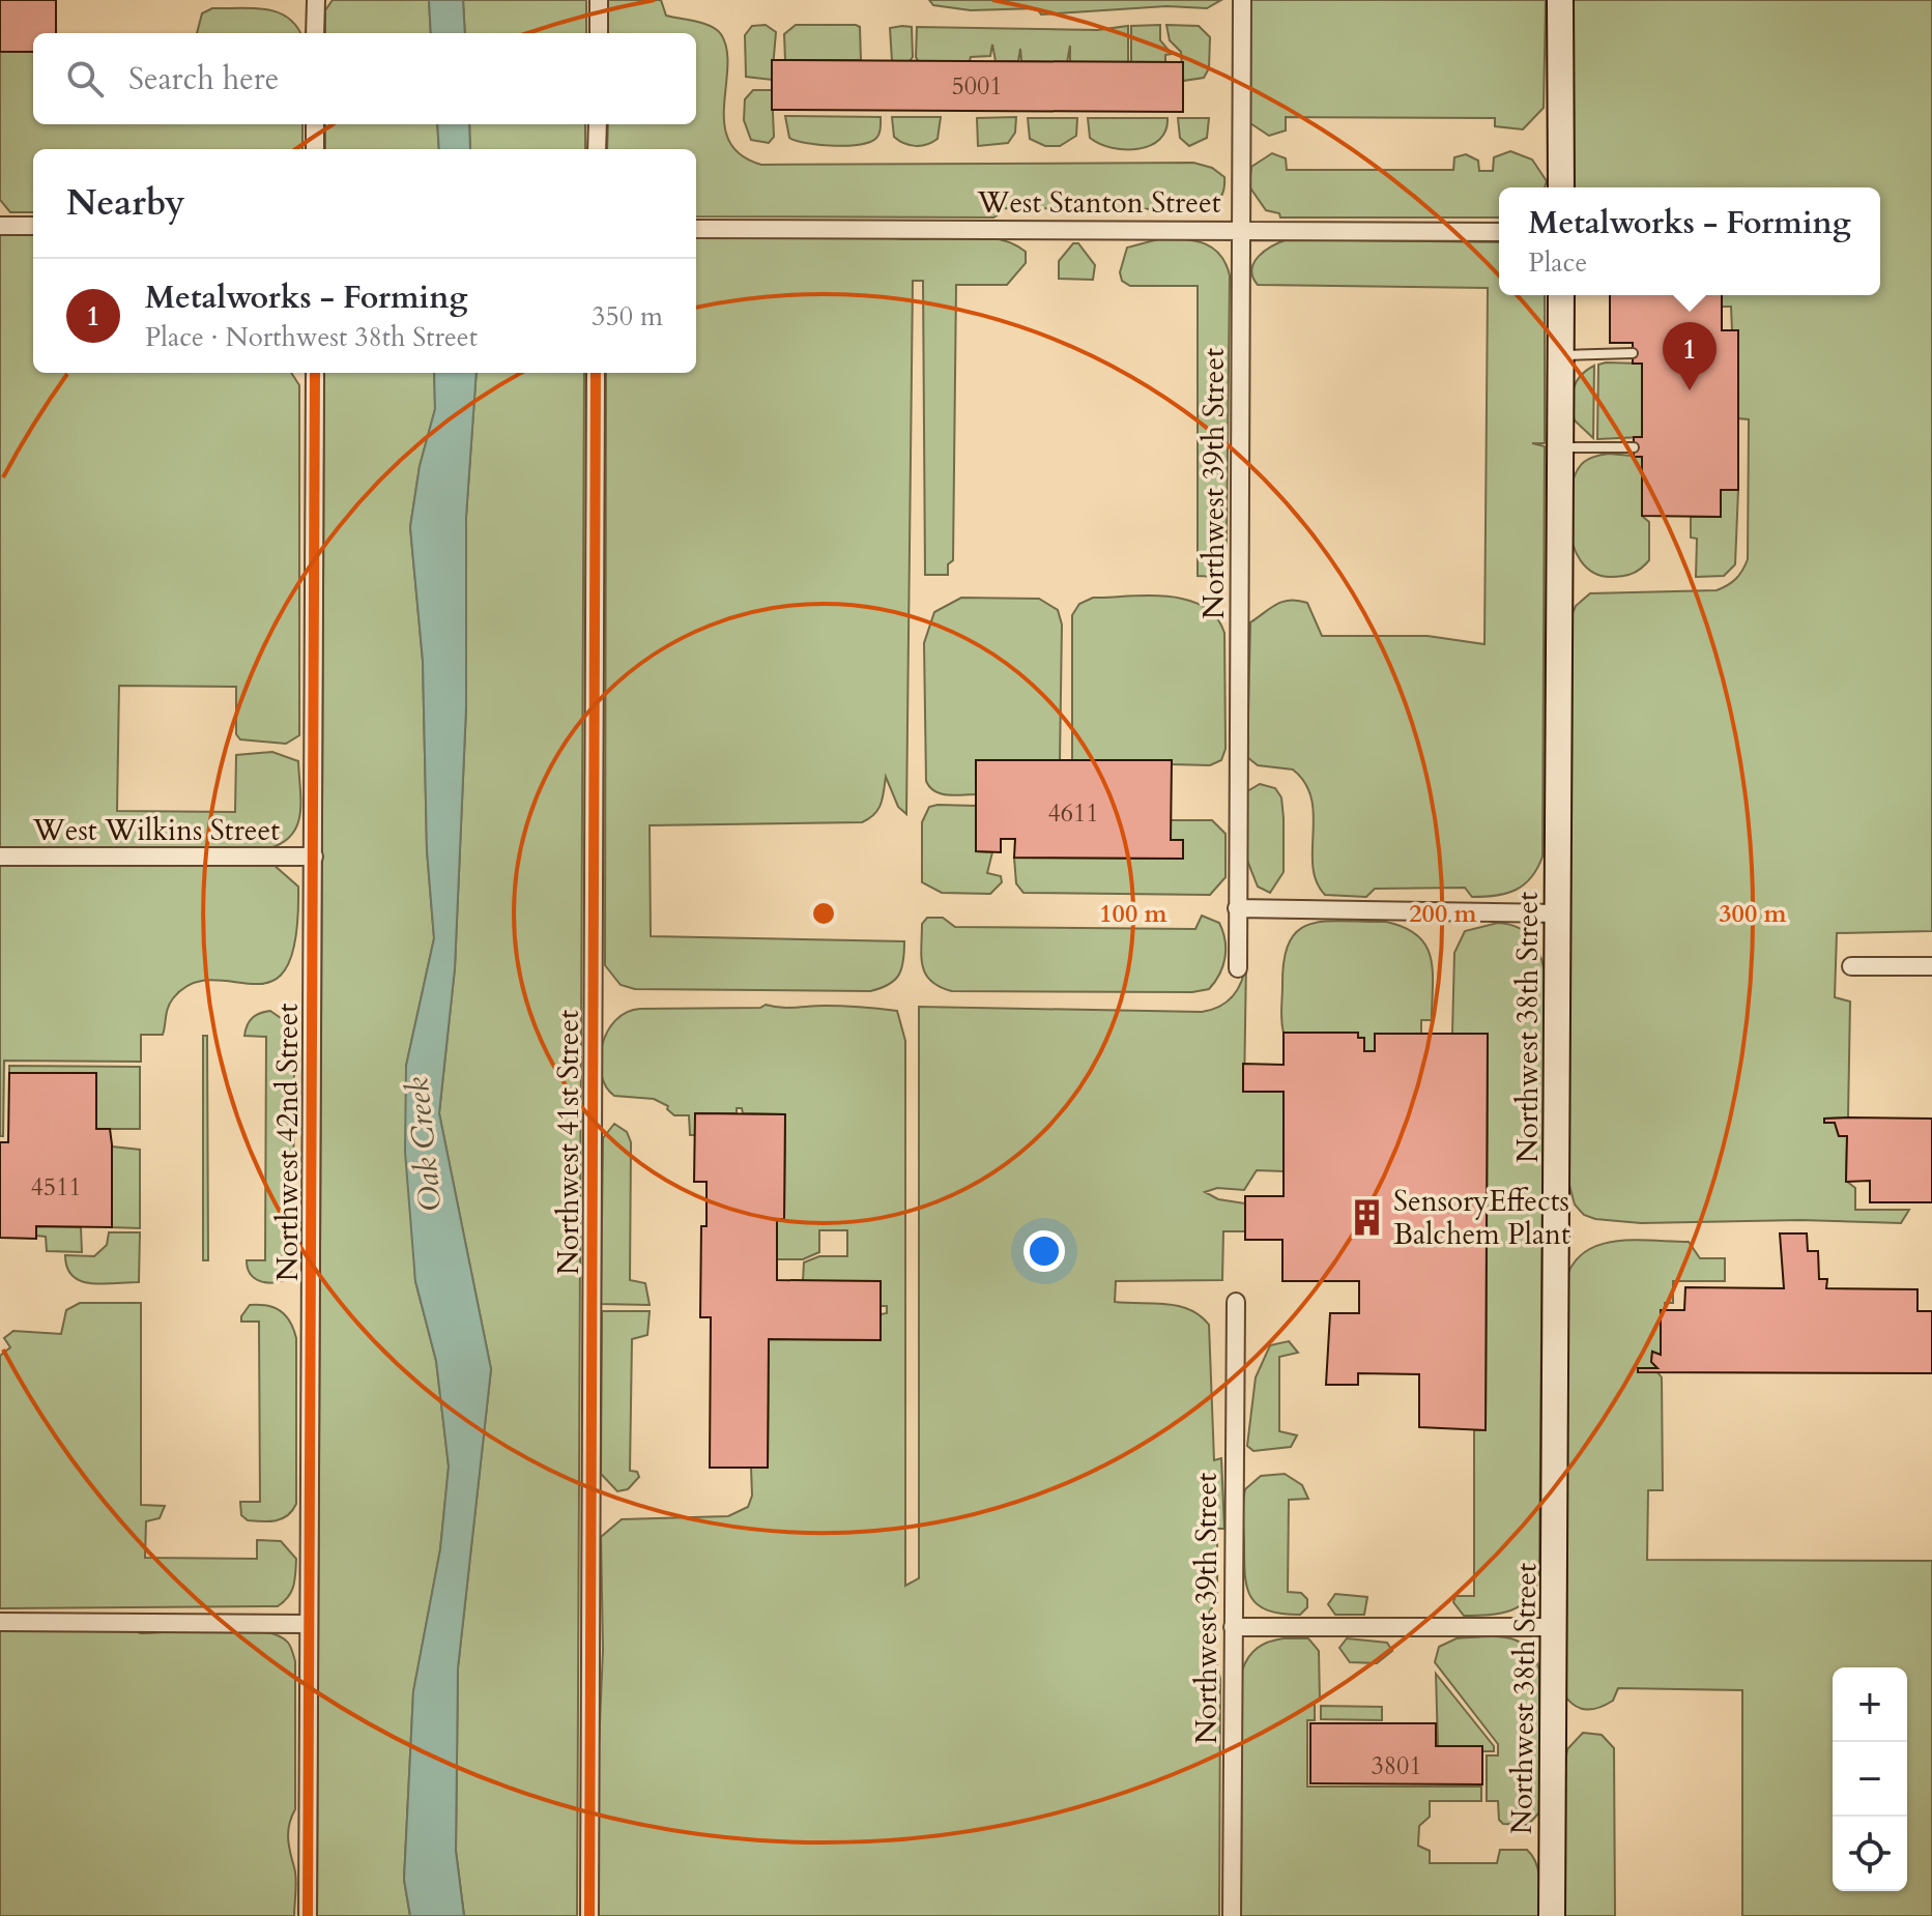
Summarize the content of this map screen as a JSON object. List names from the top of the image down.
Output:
{
  "streets": {
    "main road": ["Northwest 38th Street"],
    "street": [
      "West Stanton Street",
      "Northwest 39th Street",
      "West Wilkins Street",
      "Northwest 42nd Street",
      "Northwest 41st Street"
    ]
  },
  "crossings": [
    ["West Stanton Street", "Northwest 39th Street"],
    ["West Wilkins Street", "Northwest 42nd Street"]
  ],
  "water": ["Oak Creek"],
  "places": {
    "building": ["SensoryEffects Balchem Plant"]
  },
  "house_numbers": [
    "5001",
    "4611",
    "4511",
    "3801"
  ],
  "page": {
    "search": "Search here",
    "heading": "Nearby",
    "popup": ["Metalworks - Forming", "Place"],
    "list": [
      {
        "mark": "1",
        "name": "Metalworks - Forming",
        "note": "Place · Northwest 38th Street",
        "value": "350 m"
      }
    ],
    "pins": "1",
    "map_buttons": ["+", "−"]
  },
  "rings": ["100 m", "200 m", "300 m"]
}
